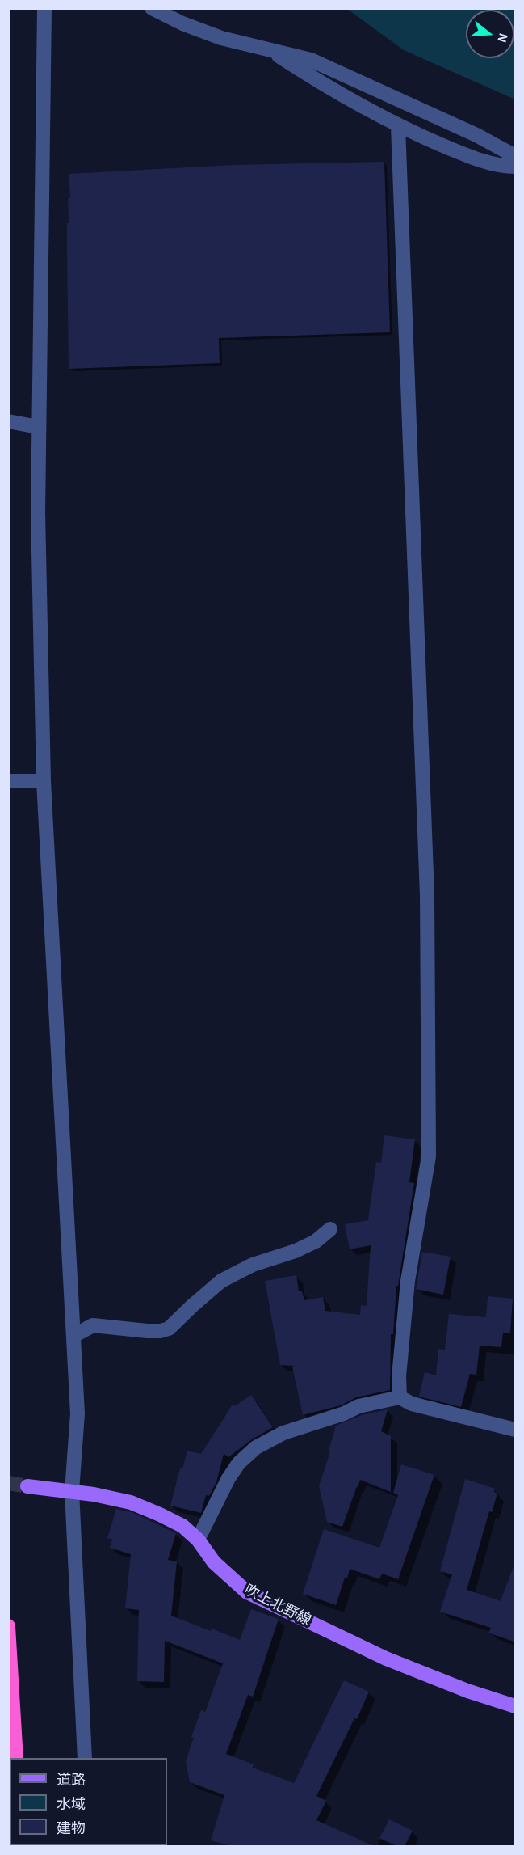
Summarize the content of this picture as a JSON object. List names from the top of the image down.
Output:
{
  "streets": {
    "main road": ["吹上北野線"]
  },
  "legend": ["道路", "水域", "建物"],
  "north": "right"
}
